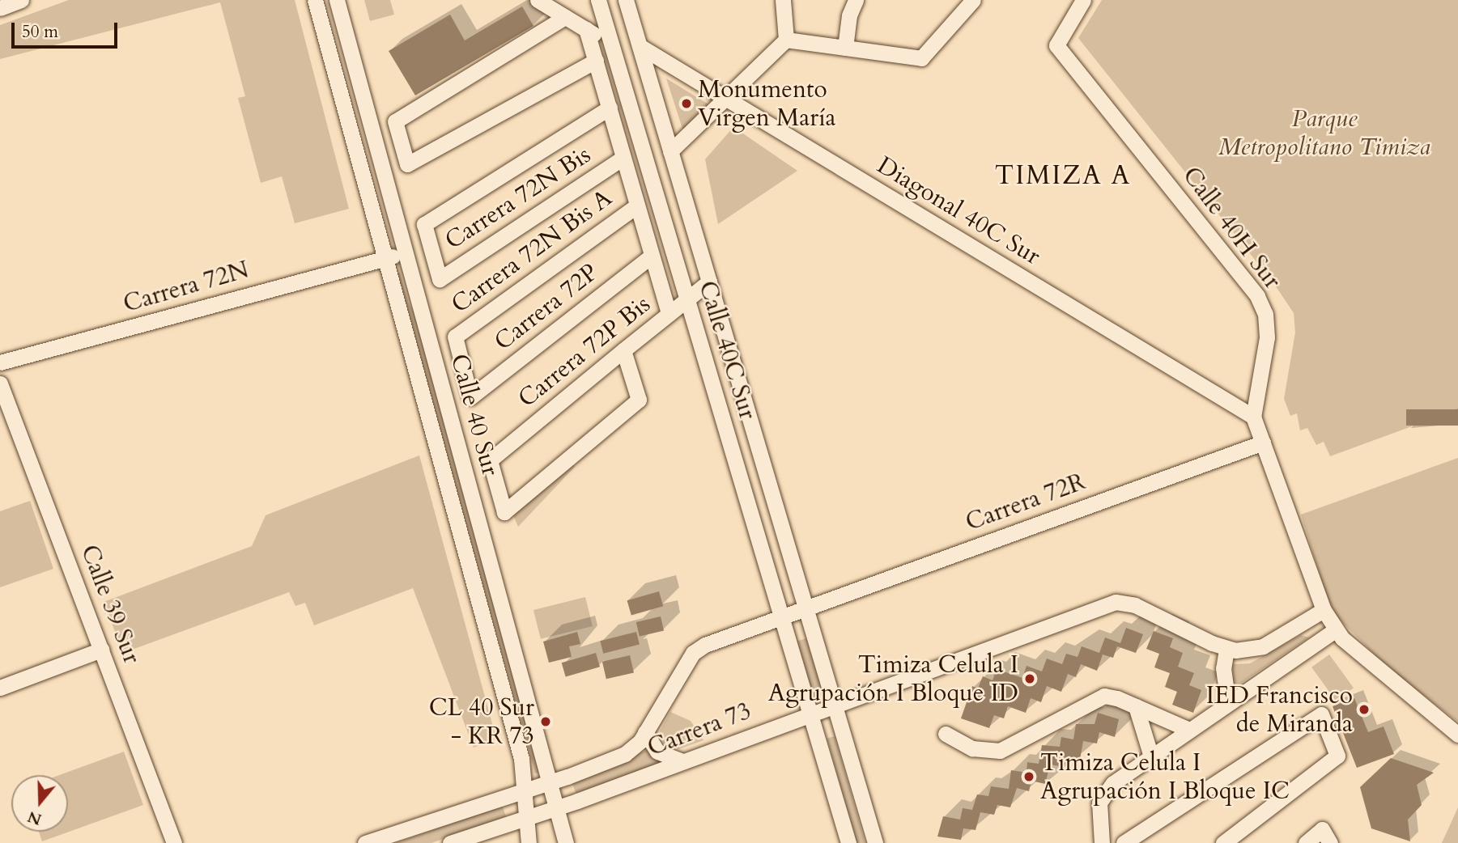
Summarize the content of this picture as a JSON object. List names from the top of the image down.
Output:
{
  "streets": {
    "street": [
      "Carrera 72N Bis",
      "Diagonal 40C Sur",
      "Calle 40H Sur",
      "Carrera 72N Bis A",
      "Carrera 72N",
      "Carrera 72P",
      "Calle 40C Sur",
      "Carrera 72P Bis",
      "Calle 40 Sur",
      "Carrera 72R",
      "Calle 39 Sur",
      "Carrera 73"
    ]
  },
  "crossings": [
    ["Carrera 72N Bis", "Calle 40C Sur"],
    ["Diagonal 40C Sur", "Calle 40H Sur"],
    ["Diagonal 40C Sur", "Calle 40C Sur"],
    ["Carrera 72N Bis A", "Calle 40C Sur"],
    ["Carrera 72N Bis A", "Calle 40 Sur"],
    ["Carrera 72N", "Calle 40 Sur"],
    ["Carrera 72P", "Calle 40C Sur"],
    ["Carrera 72P", "Calle 40 Sur"],
    ["Calle 40C Sur", "Carrera 72P Bis"],
    ["Calle 40C Sur", "Carrera 72R"],
    ["Calle 40C Sur", "Carrera 73"],
    ["Carrera 72P Bis", "Calle 40 Sur"],
    ["Calle 40 Sur", "Carrera 73"],
    ["Carrera 72R", "Carrera 73"]
  ],
  "districts": ["TIMIZA A"],
  "parks": ["Parque Metropolitano Timiza"],
  "places": [
    "Monumento Virgen María",
    "Timiza Celula I Agrupación I Bloque ID",
    "IED Francisco de Miranda",
    "CL 40 Sur - KR 73",
    "Timiza Celula I Agrupación I Bloque IC"
  ],
  "scale_bar": "50 m",
  "north": "bottom"
}
